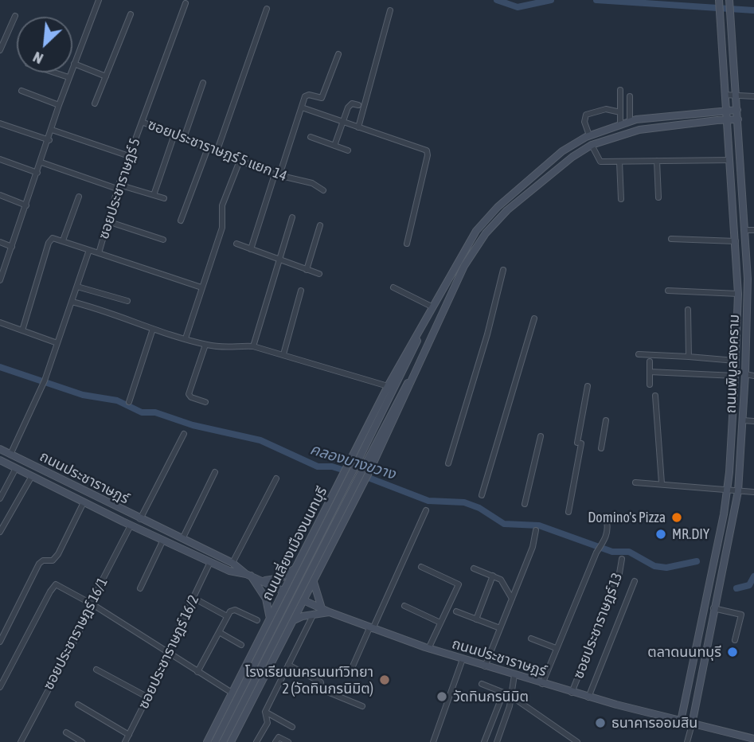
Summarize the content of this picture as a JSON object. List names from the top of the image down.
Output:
{
  "streets": {
    "main road": ["ถนนพิบูลสงคราม", "ถนนประชาราษฎร์", "ถนนเลี่ยงเมืองนนทบุรี"],
    "street": [
      "ซอยประชาราษฎร์ 5 แยก 14",
      "ซอยประชาราษฏร์ 5",
      "ซอยประชาราษฎร์ 13",
      "ซอยประชาราษฎร์ 16/1",
      "ซอยประชาราษฎร์ 16/2"
    ]
  },
  "crossings": [
    ["ซอยประชาราษฎร์ 5 แยก 14", "ซอยประชาราษฏร์ 5"],
    ["ซอยประชาราษฏร์ 5", "ถนนประชาราษฎร์"],
    ["ถนนพิบูลสงคราม", "ถนนประชาราษฎร์"],
    ["ถนนพิบูลสงคราม", "ถนนเลี่ยงเมืองนนทบุรี"],
    ["ถนนประชาราษฎร์", "ถนนเลี่ยงเมืองนนทบุรี"],
    ["ถนนประชาราษฎร์", "ซอยประชาราษฎร์ 13"],
    ["ถนนประชาราษฎร์", "ซอยประชาราษฎร์ 16/1"],
    ["ถนนประชาราษฎร์", "ซอยประชาราษฎร์ 16/2"]
  ],
  "water": ["คลองบางขวาง"],
  "places": [
    "Domino's Pizza",
    "MR.DIY",
    "ตลาดนนทบุรี",
    "โรงเรียนนครนนท์วิทยา 2 (วัดทินกรนิมิต)",
    "วัดทินกรนิมิต",
    "ธนาคารออมสิน"
  ],
  "north": "bottom left"
}
